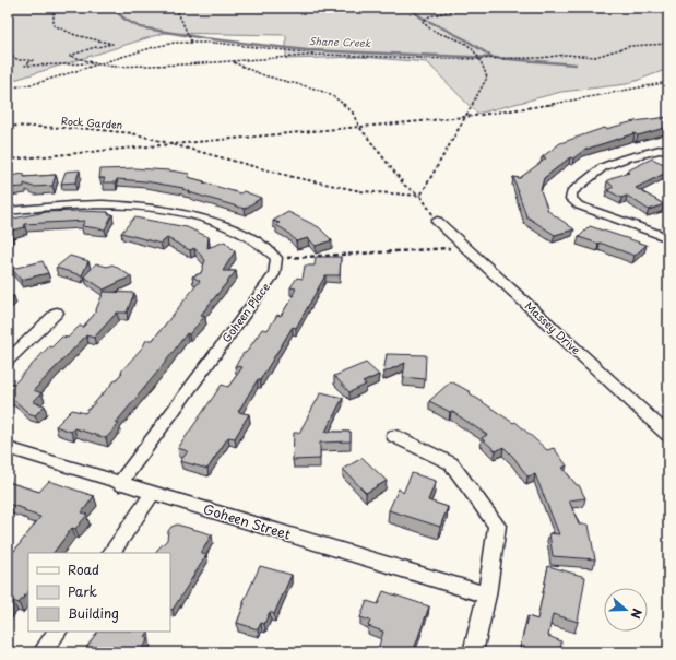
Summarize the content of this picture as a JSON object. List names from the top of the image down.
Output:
{
  "streets": {
    "street": ["Goheen Place", "Massey Drive", "Goheen Street"],
    "path": ["Rock Garden"]
  },
  "crossings": [
    ["Goheen Place", "Goheen Street"]
  ],
  "water": ["Shane Creek"],
  "legend": ["Road", "Park", "Building"],
  "north": "right"
}
